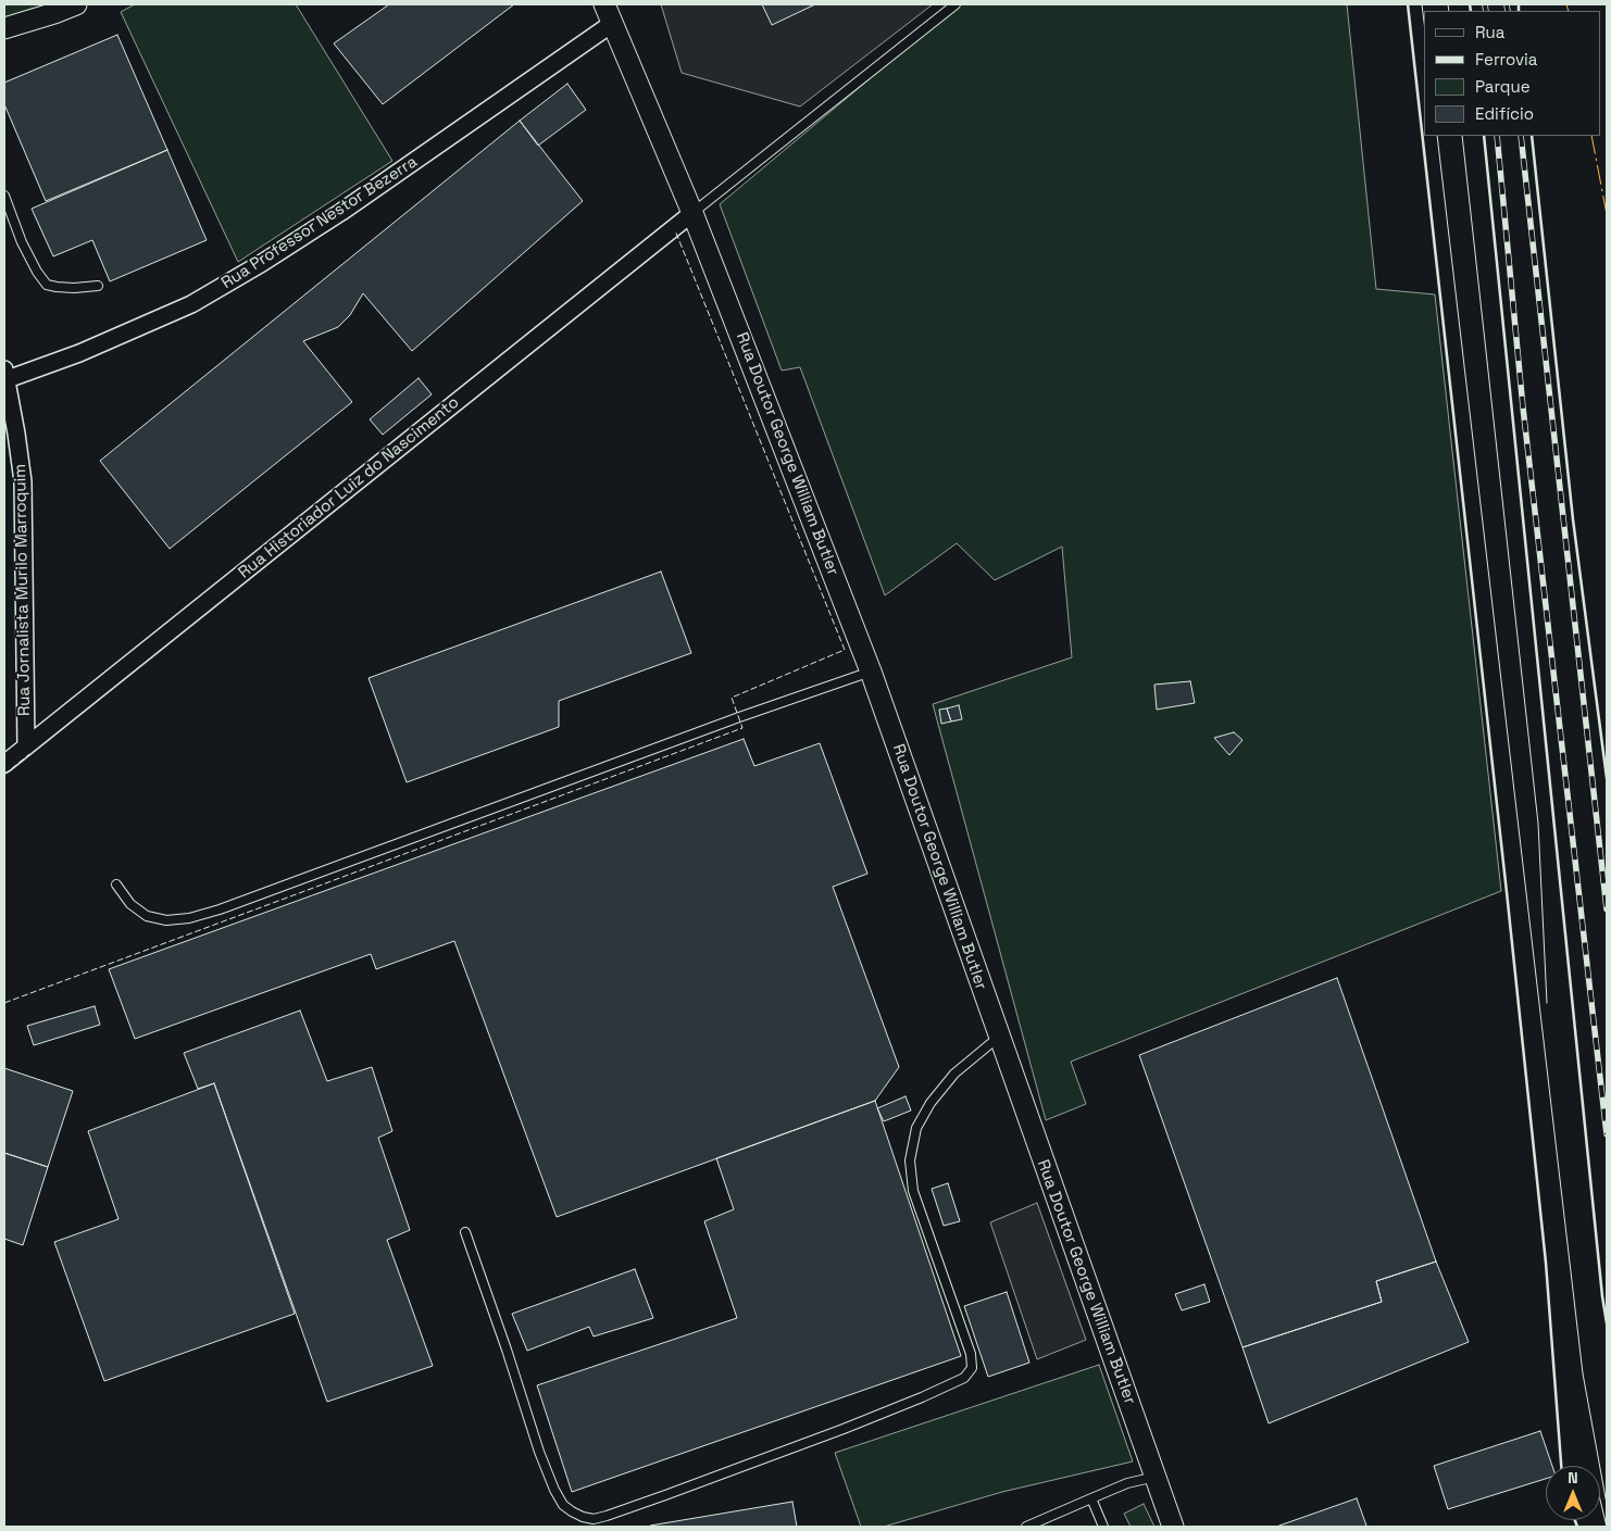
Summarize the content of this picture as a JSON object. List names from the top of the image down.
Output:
{
  "streets": {
    "street": [
      "Rua Professor Nestor Bezerra",
      "Rua Doutor George William Butler",
      "Rua Historiador Luiz do Nascimento",
      "Rua Jornalista Murilo Marroquim"
    ]
  },
  "crossings": [
    ["Rua Professor Nestor Bezerra", "Rua Doutor George William Butler"],
    ["Rua Professor Nestor Bezerra", "Rua Jornalista Murilo Marroquim"],
    ["Rua Doutor George William Butler", "Rua Historiador Luiz do Nascimento"],
    ["Rua Historiador Luiz do Nascimento", "Rua Jornalista Murilo Marroquim"]
  ],
  "legend": [
    "Rua",
    "Ferrovia",
    "Parque",
    "Edifício"
  ],
  "north": "top"
}
